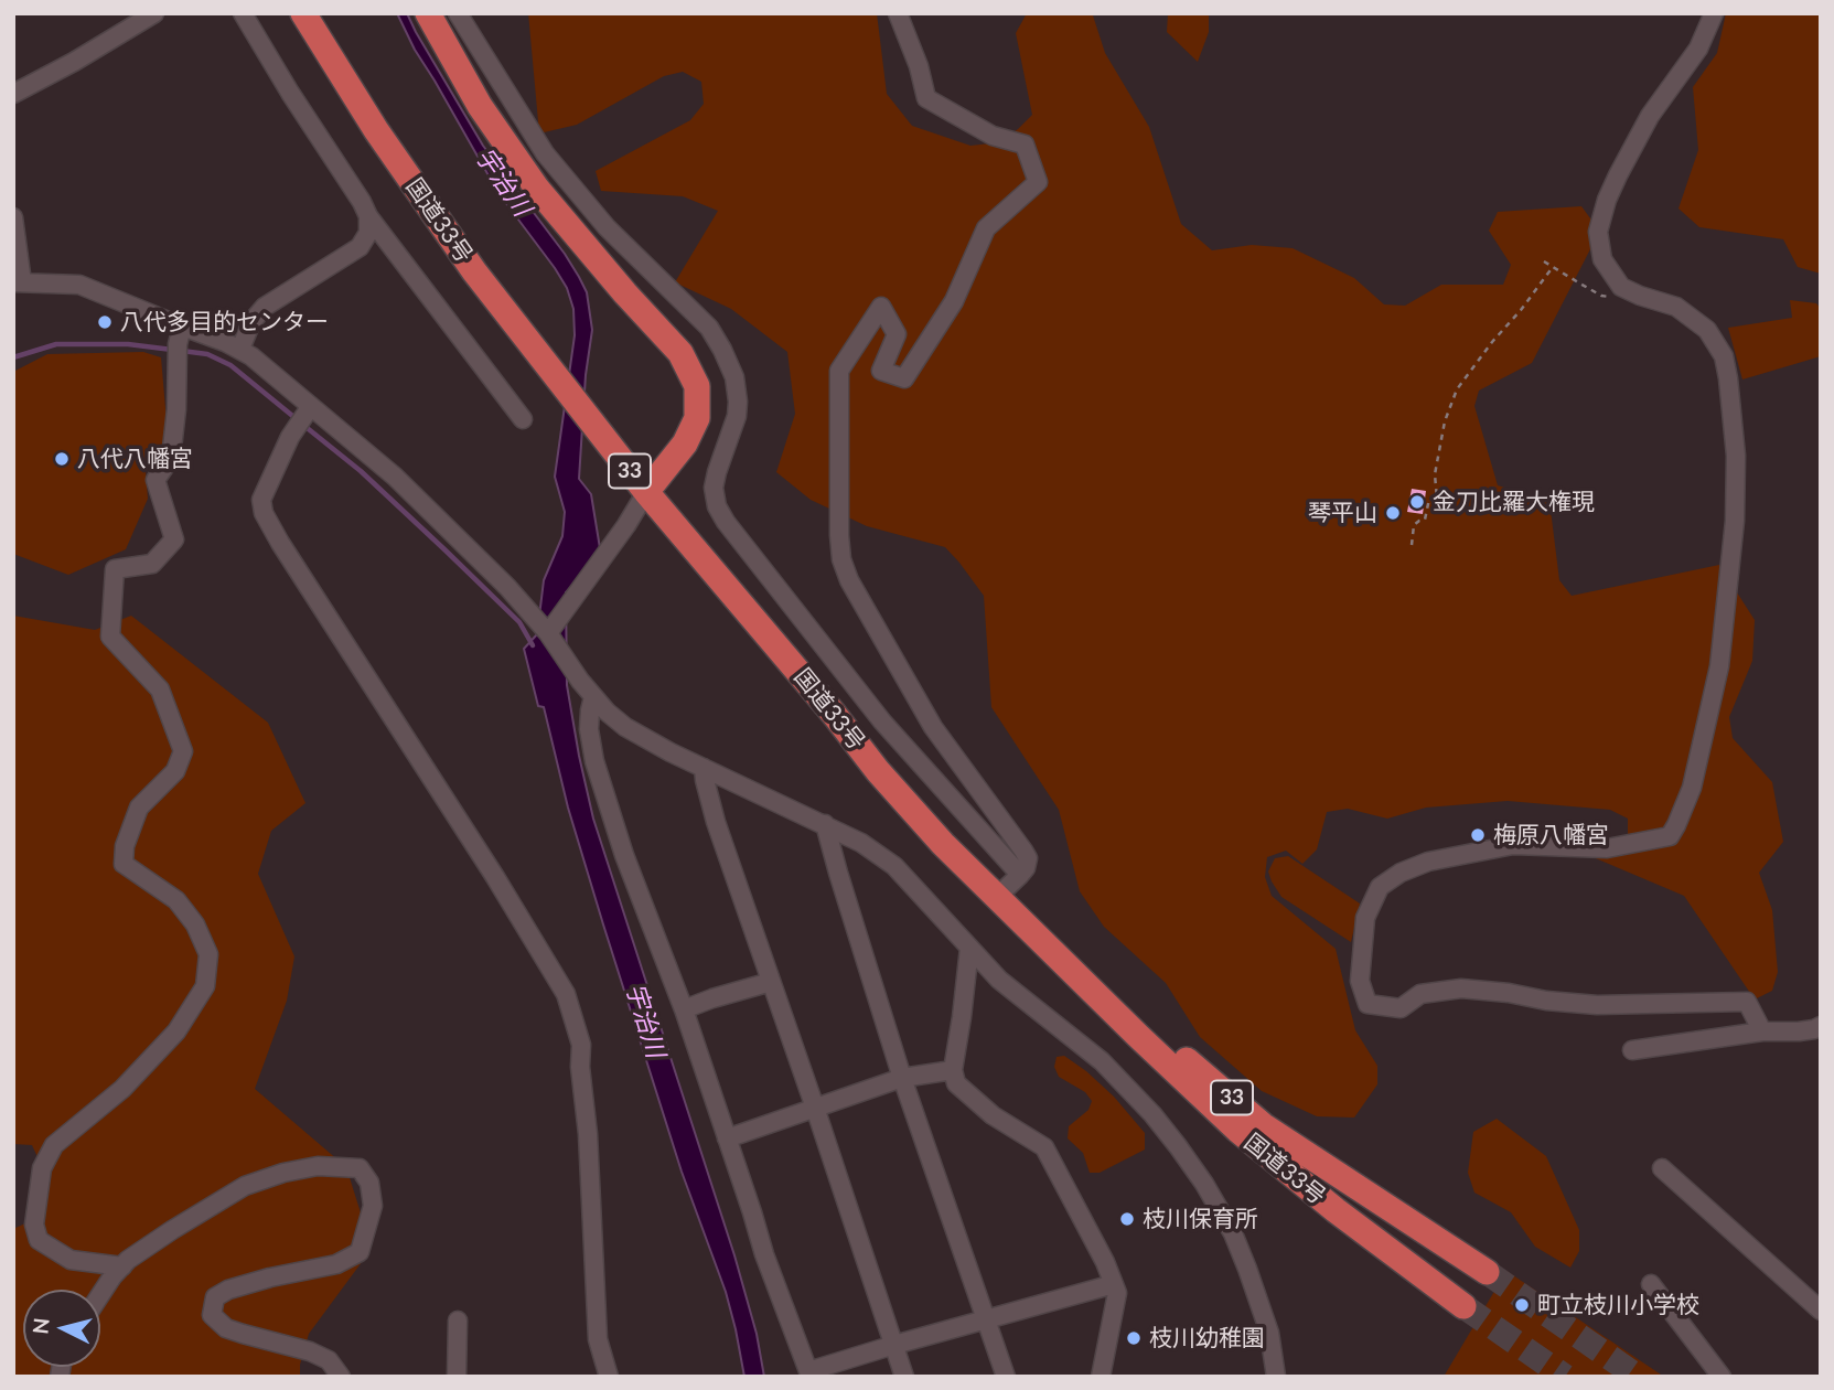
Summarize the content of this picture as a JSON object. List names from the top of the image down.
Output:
{
  "streets": {
    "highway": ["国道33号", "33"]
  },
  "crossings": [
    ["国道33号", "33"]
  ],
  "water": ["宇治川"],
  "places": [
    "八代多目的センター",
    "八代八幡宮",
    "金刀比羅大権現",
    "琴平山",
    "梅原八幡宮",
    "枝川保育所",
    "町立枝川小学校",
    "枝川幼稚園"
  ],
  "north": "left"
}
